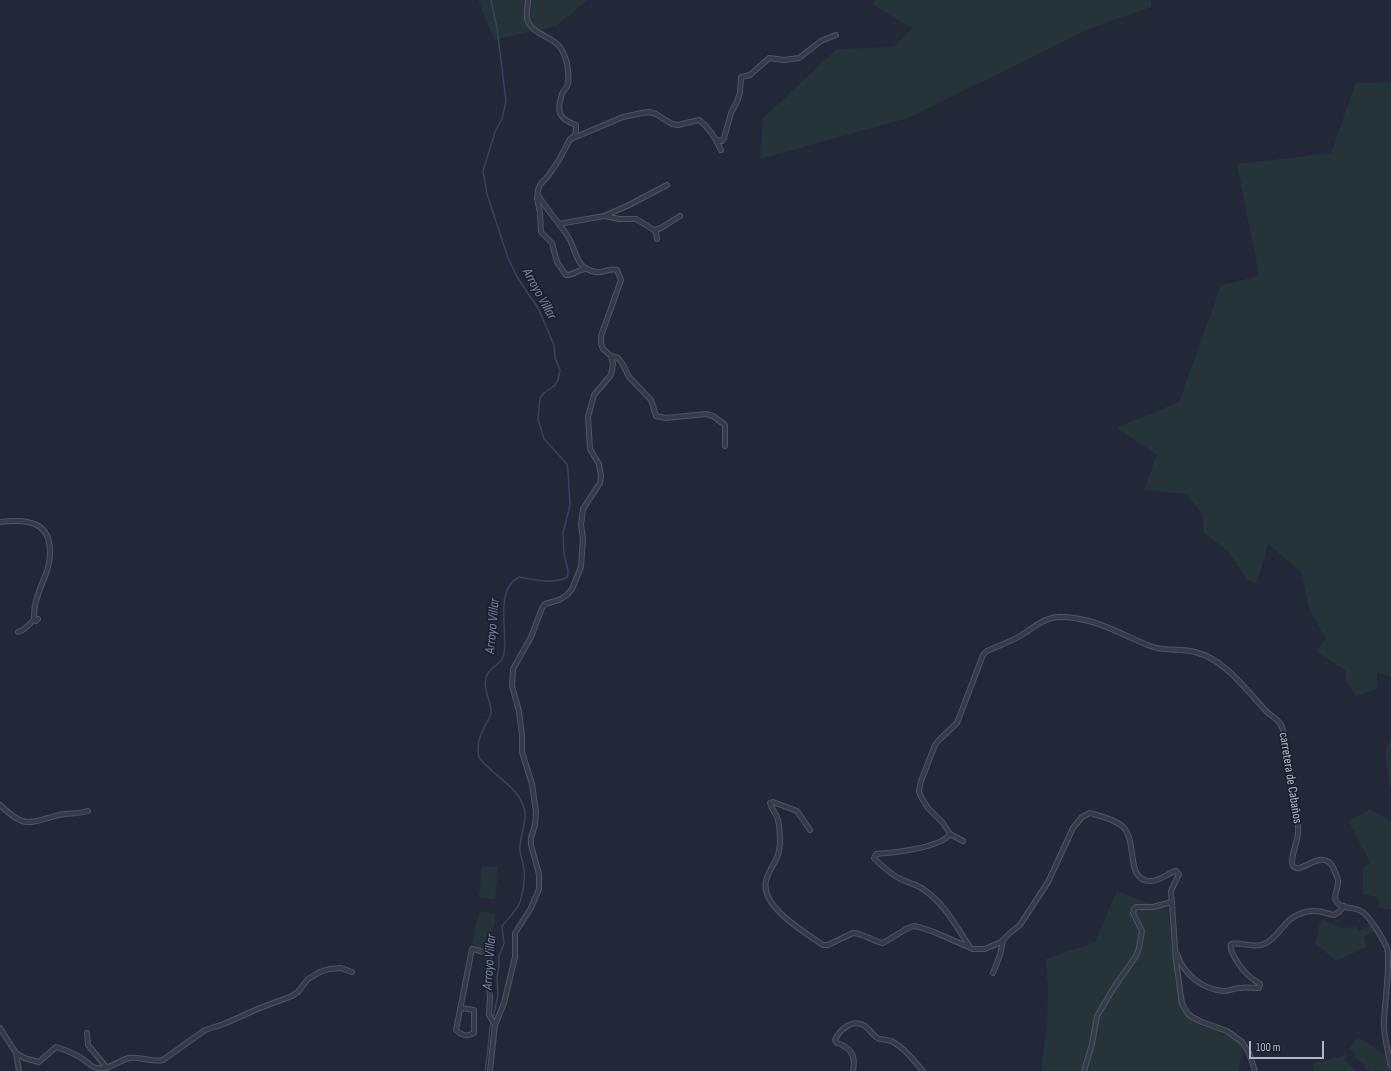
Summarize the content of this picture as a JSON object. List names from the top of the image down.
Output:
{
  "streets": {
    "street": ["carretera de Cabaños"]
  },
  "water": ["Arroyo Villar"],
  "scale_bar": "100 m"
}
